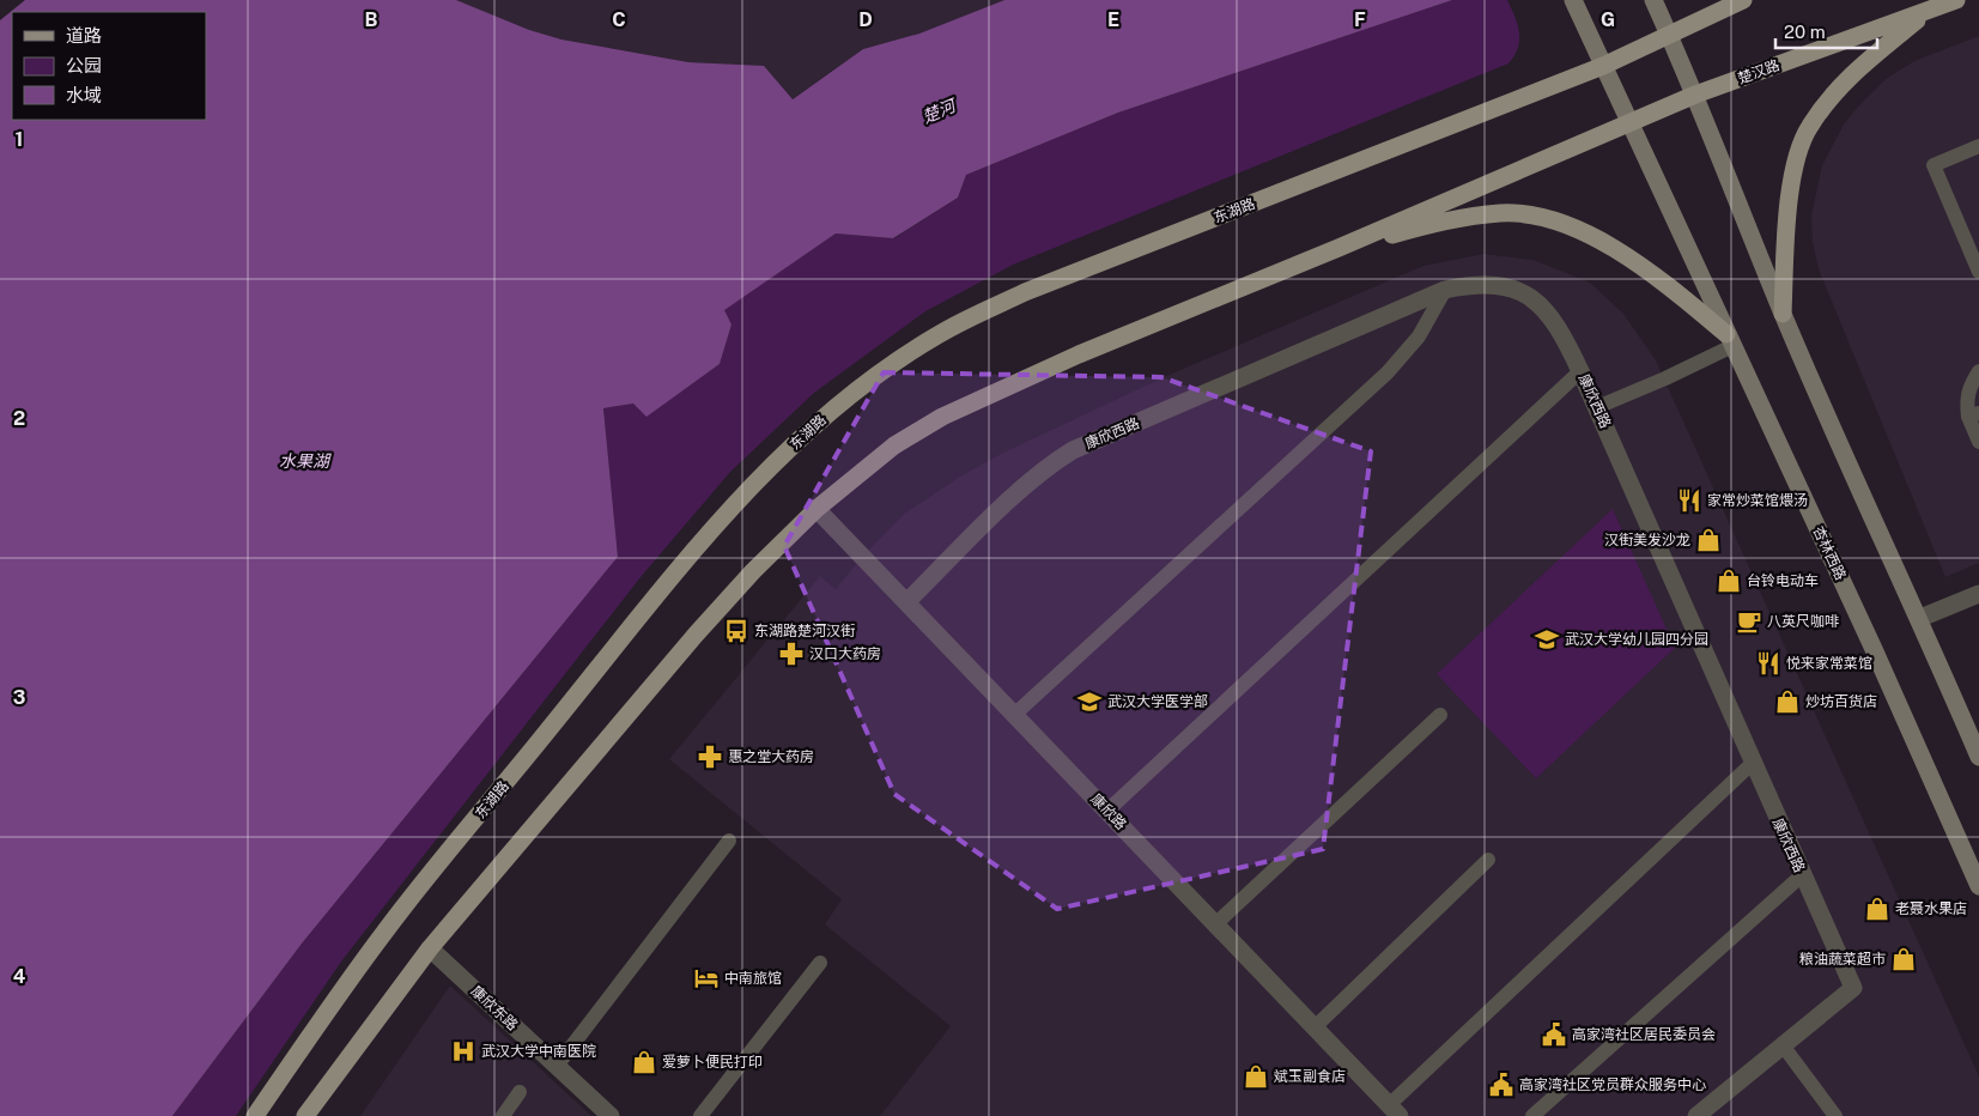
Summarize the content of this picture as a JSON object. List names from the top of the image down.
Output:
{
  "streets": {
    "main road": ["楚汉路", "东湖路", "杏林西路"],
    "street": ["康欣西路", "康欣路", "康欣东路"]
  },
  "crossings": [
    ["楚汉路", "杏林西路"],
    ["康欣西路", "康欣路"]
  ],
  "water": ["楚河", "水果湖"],
  "places": {
    "restaurant": ["家常炒菜馆煨汤", "悦来家常菜馆"],
    "shop": [
      "汉街美发沙龙",
      "台铃电动车",
      "炒坊百货店",
      "老聂水果店",
      "粮油蔬菜超市",
      "爱萝卜便民打印",
      "斌玉副食店"
    ],
    "cafe": ["八英尺咖啡"],
    "bus stop": ["东湖路楚河汉街"],
    "school or university": ["武汉大学幼儿园四分园", "武汉大学医学部"],
    "pharmacy": ["汉口大药房", "惠之堂大药房"],
    "hotel": ["中南旅馆"],
    "public building": ["高家湾社区居民委员会", "高家湾社区党员群众服务中心"],
    "hospital": ["武汉大学中南医院"]
  },
  "legend": ["道路", "公园", "水域"],
  "scale_bar": "20 m",
  "grid": {
    "columns": [
      "B",
      "C",
      "D",
      "E",
      "F",
      "G"
    ],
    "rows": [
      "1",
      "2",
      "3",
      "4"
    ]
  }
}
